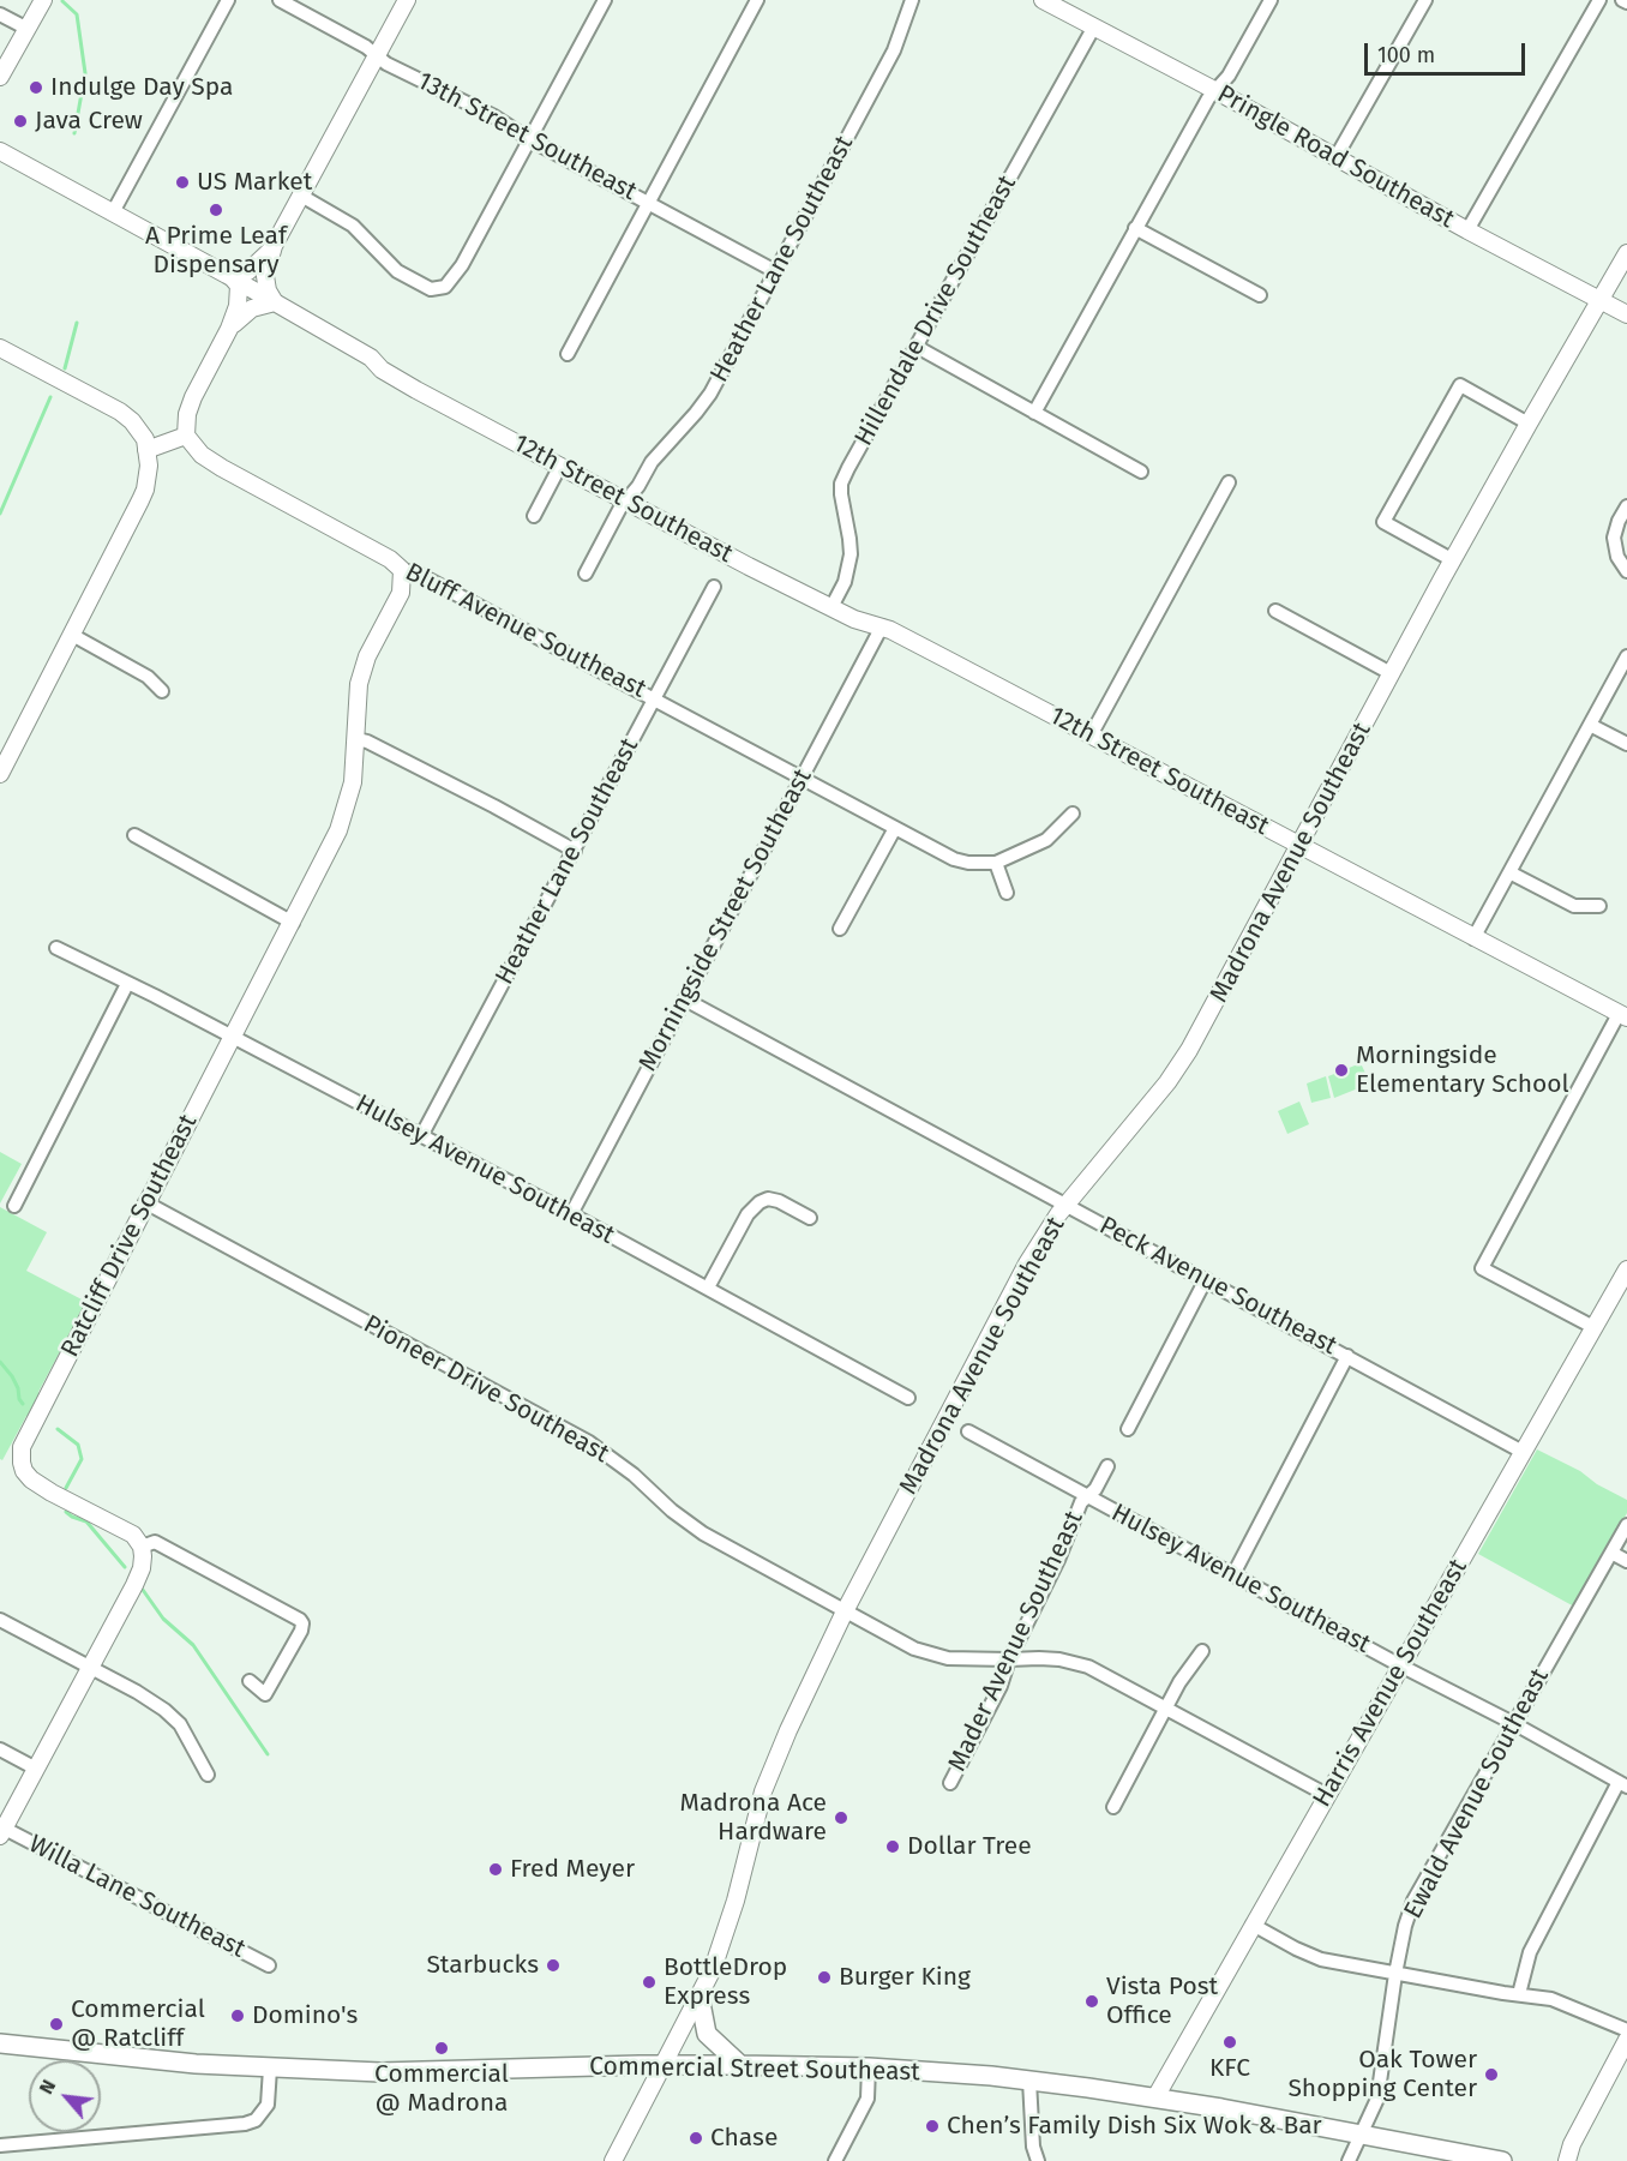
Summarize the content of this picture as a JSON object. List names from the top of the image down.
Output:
{
  "streets": {
    "main road": [
      "Pringle Road Southeast",
      "12th Street Southeast",
      "Bluff Avenue Southeast",
      "Madrona Avenue Southeast",
      "Ratcliff Drive Southeast",
      "Harris Avenue Southeast",
      "Commercial Street Southeast"
    ],
    "street": [
      "13th Street Southeast",
      "Heather Lane Southeast",
      "Hillendale Drive Southeast",
      "Morningside Street Southeast",
      "Hulsey Avenue Southeast",
      "Peck Avenue Southeast",
      "Pioneer Drive Southeast",
      "Mader Avenue Southeast",
      "Ewald Avenue Southeast",
      "Willa Lane Southeast"
    ]
  },
  "crossings": [
    ["13th Street Southeast", "Heather Lane Southeast"],
    ["Pringle Road Southeast", "Hillendale Drive Southeast"],
    ["Pringle Road Southeast", "Madrona Avenue Southeast"],
    ["Heather Lane Southeast", "12th Street Southeast"],
    ["Heather Lane Southeast", "Bluff Avenue Southeast"],
    ["Heather Lane Southeast", "Hulsey Avenue Southeast"],
    ["Hillendale Drive Southeast", "12th Street Southeast"],
    ["12th Street Southeast", "Madrona Avenue Southeast"],
    ["12th Street Southeast", "Morningside Street Southeast"],
    ["Bluff Avenue Southeast", "Morningside Street Southeast"],
    ["Bluff Avenue Southeast", "Ratcliff Drive Southeast"],
    ["Madrona Avenue Southeast", "Peck Avenue Southeast"],
    ["Madrona Avenue Southeast", "Pioneer Drive Southeast"],
    ["Madrona Avenue Southeast", "Commercial Street Southeast"],
    ["Morningside Street Southeast", "Hulsey Avenue Southeast"],
    ["Morningside Street Southeast", "Peck Avenue Southeast"],
    ["Hulsey Avenue Southeast", "Ratcliff Drive Southeast"],
    ["Hulsey Avenue Southeast", "Mader Avenue Southeast"],
    ["Hulsey Avenue Southeast", "Harris Avenue Southeast"],
    ["Hulsey Avenue Southeast", "Ewald Avenue Southeast"],
    ["Ratcliff Drive Southeast", "Pioneer Drive Southeast"],
    ["Peck Avenue Southeast", "Harris Avenue Southeast"],
    ["Pioneer Drive Southeast", "Mader Avenue Southeast"],
    ["Pioneer Drive Southeast", "Harris Avenue Southeast"],
    ["Harris Avenue Southeast", "Commercial Street Southeast"],
    ["Ewald Avenue Southeast", "Commercial Street Southeast"]
  ],
  "places": [
    "Indulge Day Spa",
    "Java Crew",
    "US Market",
    "A Prime Leaf Dispensary",
    "Morningside Elementary School",
    "Madrona Ace Hardware",
    "Dollar Tree",
    "Fred Meyer",
    "Starbucks",
    "Burger King",
    "BottleDrop Express",
    "Vista Post Office",
    "Domino's",
    "Commercial @ Ratcliff",
    "KFC",
    "Commercial @ Madrona",
    "Oak Tower Shopping Center",
    "Chen’s Family Dish Six Wok & Bar",
    "Chase"
  ],
  "scale_bar": "100 m",
  "north": "top left"
}
